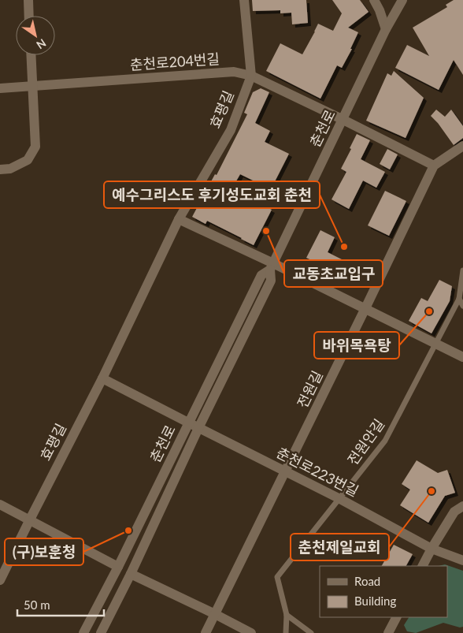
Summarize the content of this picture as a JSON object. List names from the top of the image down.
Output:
{
  "streets": {
    "street": [
      "춘천로204번길",
      "효평길",
      "춘천로",
      "전원길",
      "춘천로223번길"
    ],
    "lane": ["전원안길"]
  },
  "crossings": [
    ["춘천로204번길", "효평길"],
    ["춘천로204번길", "춘천로"],
    ["춘천로204번길", "전원길"],
    ["춘천로", "춘천로223번길"],
    ["전원길", "춘천로223번길"],
    ["전원안길", "춘천로223번길"]
  ],
  "places": [
    "교동초교입구",
    "예수그리스도 후기성도교회 춘천",
    "바위목욕탕",
    "춘천제일교회",
    "(구)보훈청"
  ],
  "legend": ["Road", "Building"],
  "scale_bar": "50 m",
  "north": "bottom right"
}
